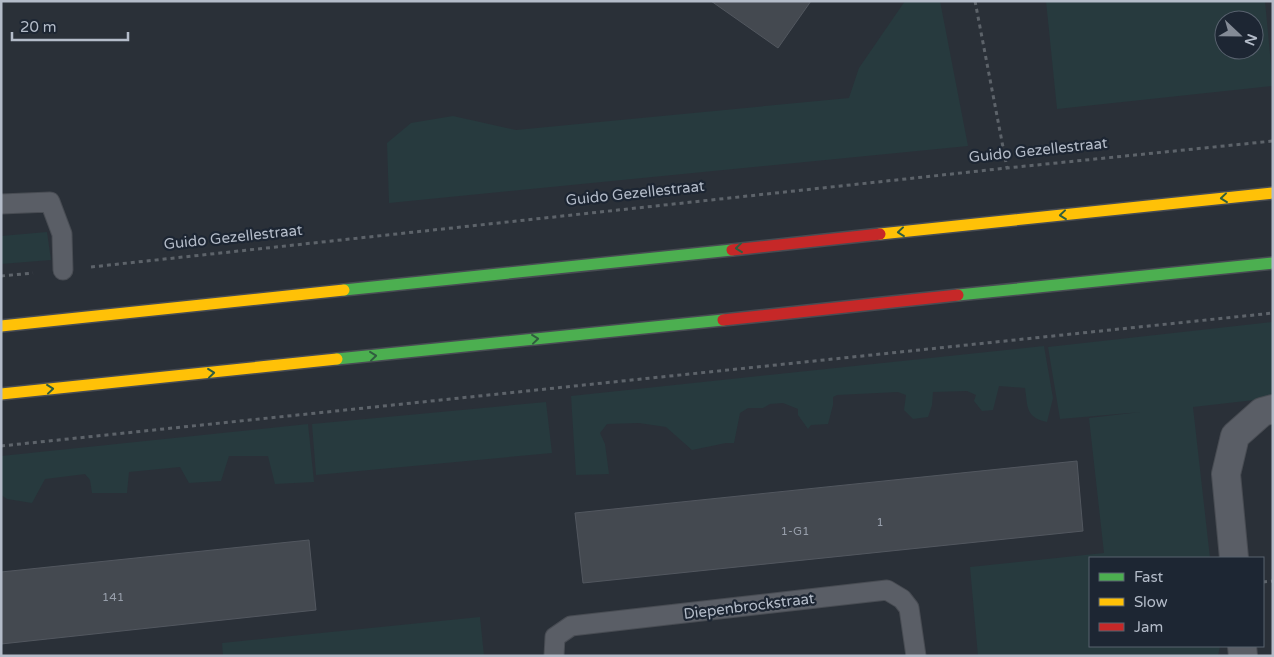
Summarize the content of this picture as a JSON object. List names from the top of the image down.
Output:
{
  "streets": {
    "lane": ["Diepenbrockstraat"],
    "path": ["Guido Gezellestraat"]
  },
  "house_numbers": ["1", "1-G1", "141"],
  "legend": ["Fast", "Slow", "Jam"],
  "scale_bar": "20 m",
  "north": "right"
}
